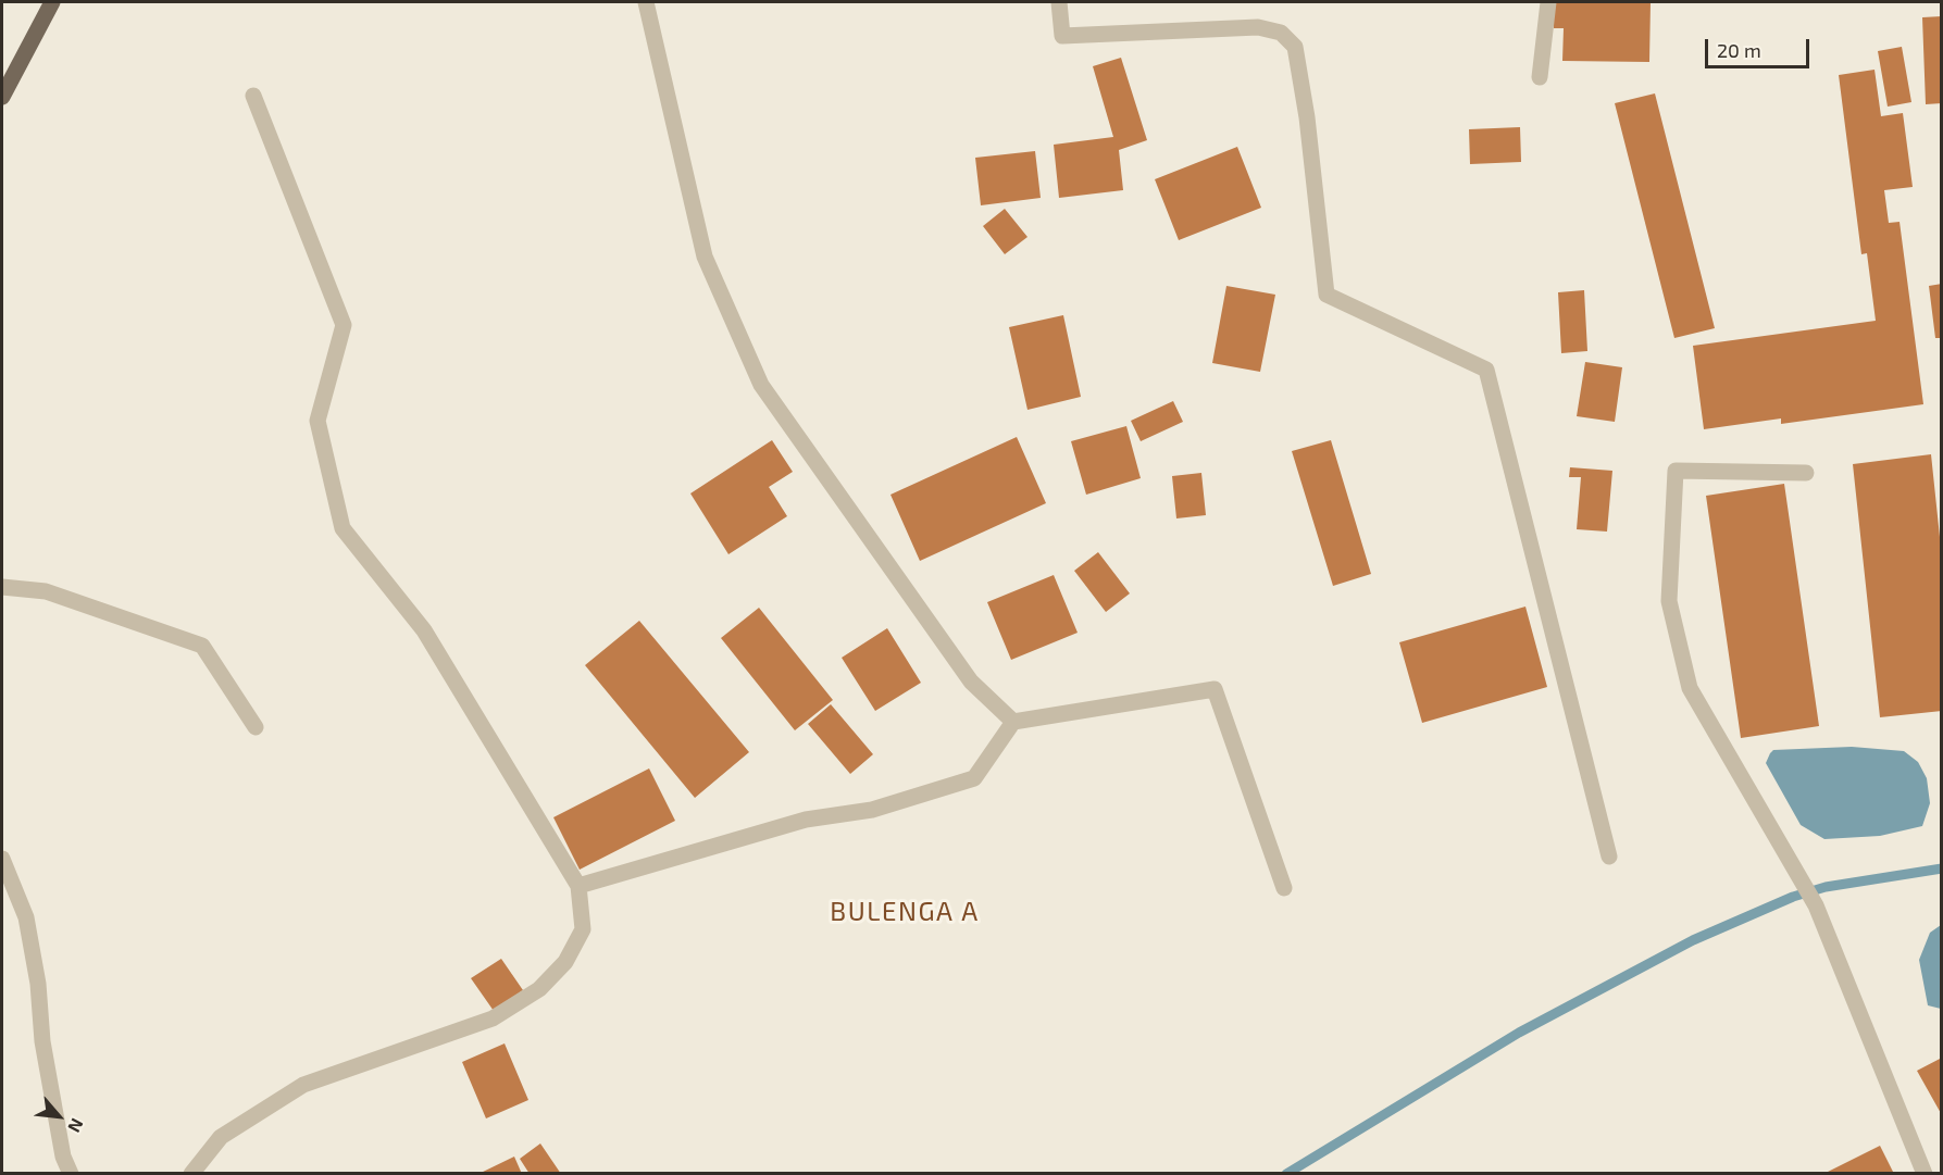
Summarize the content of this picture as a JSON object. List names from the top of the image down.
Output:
{
  "districts": ["BULENGA A"],
  "scale_bar": "20 m",
  "north": "bottom right"
}
